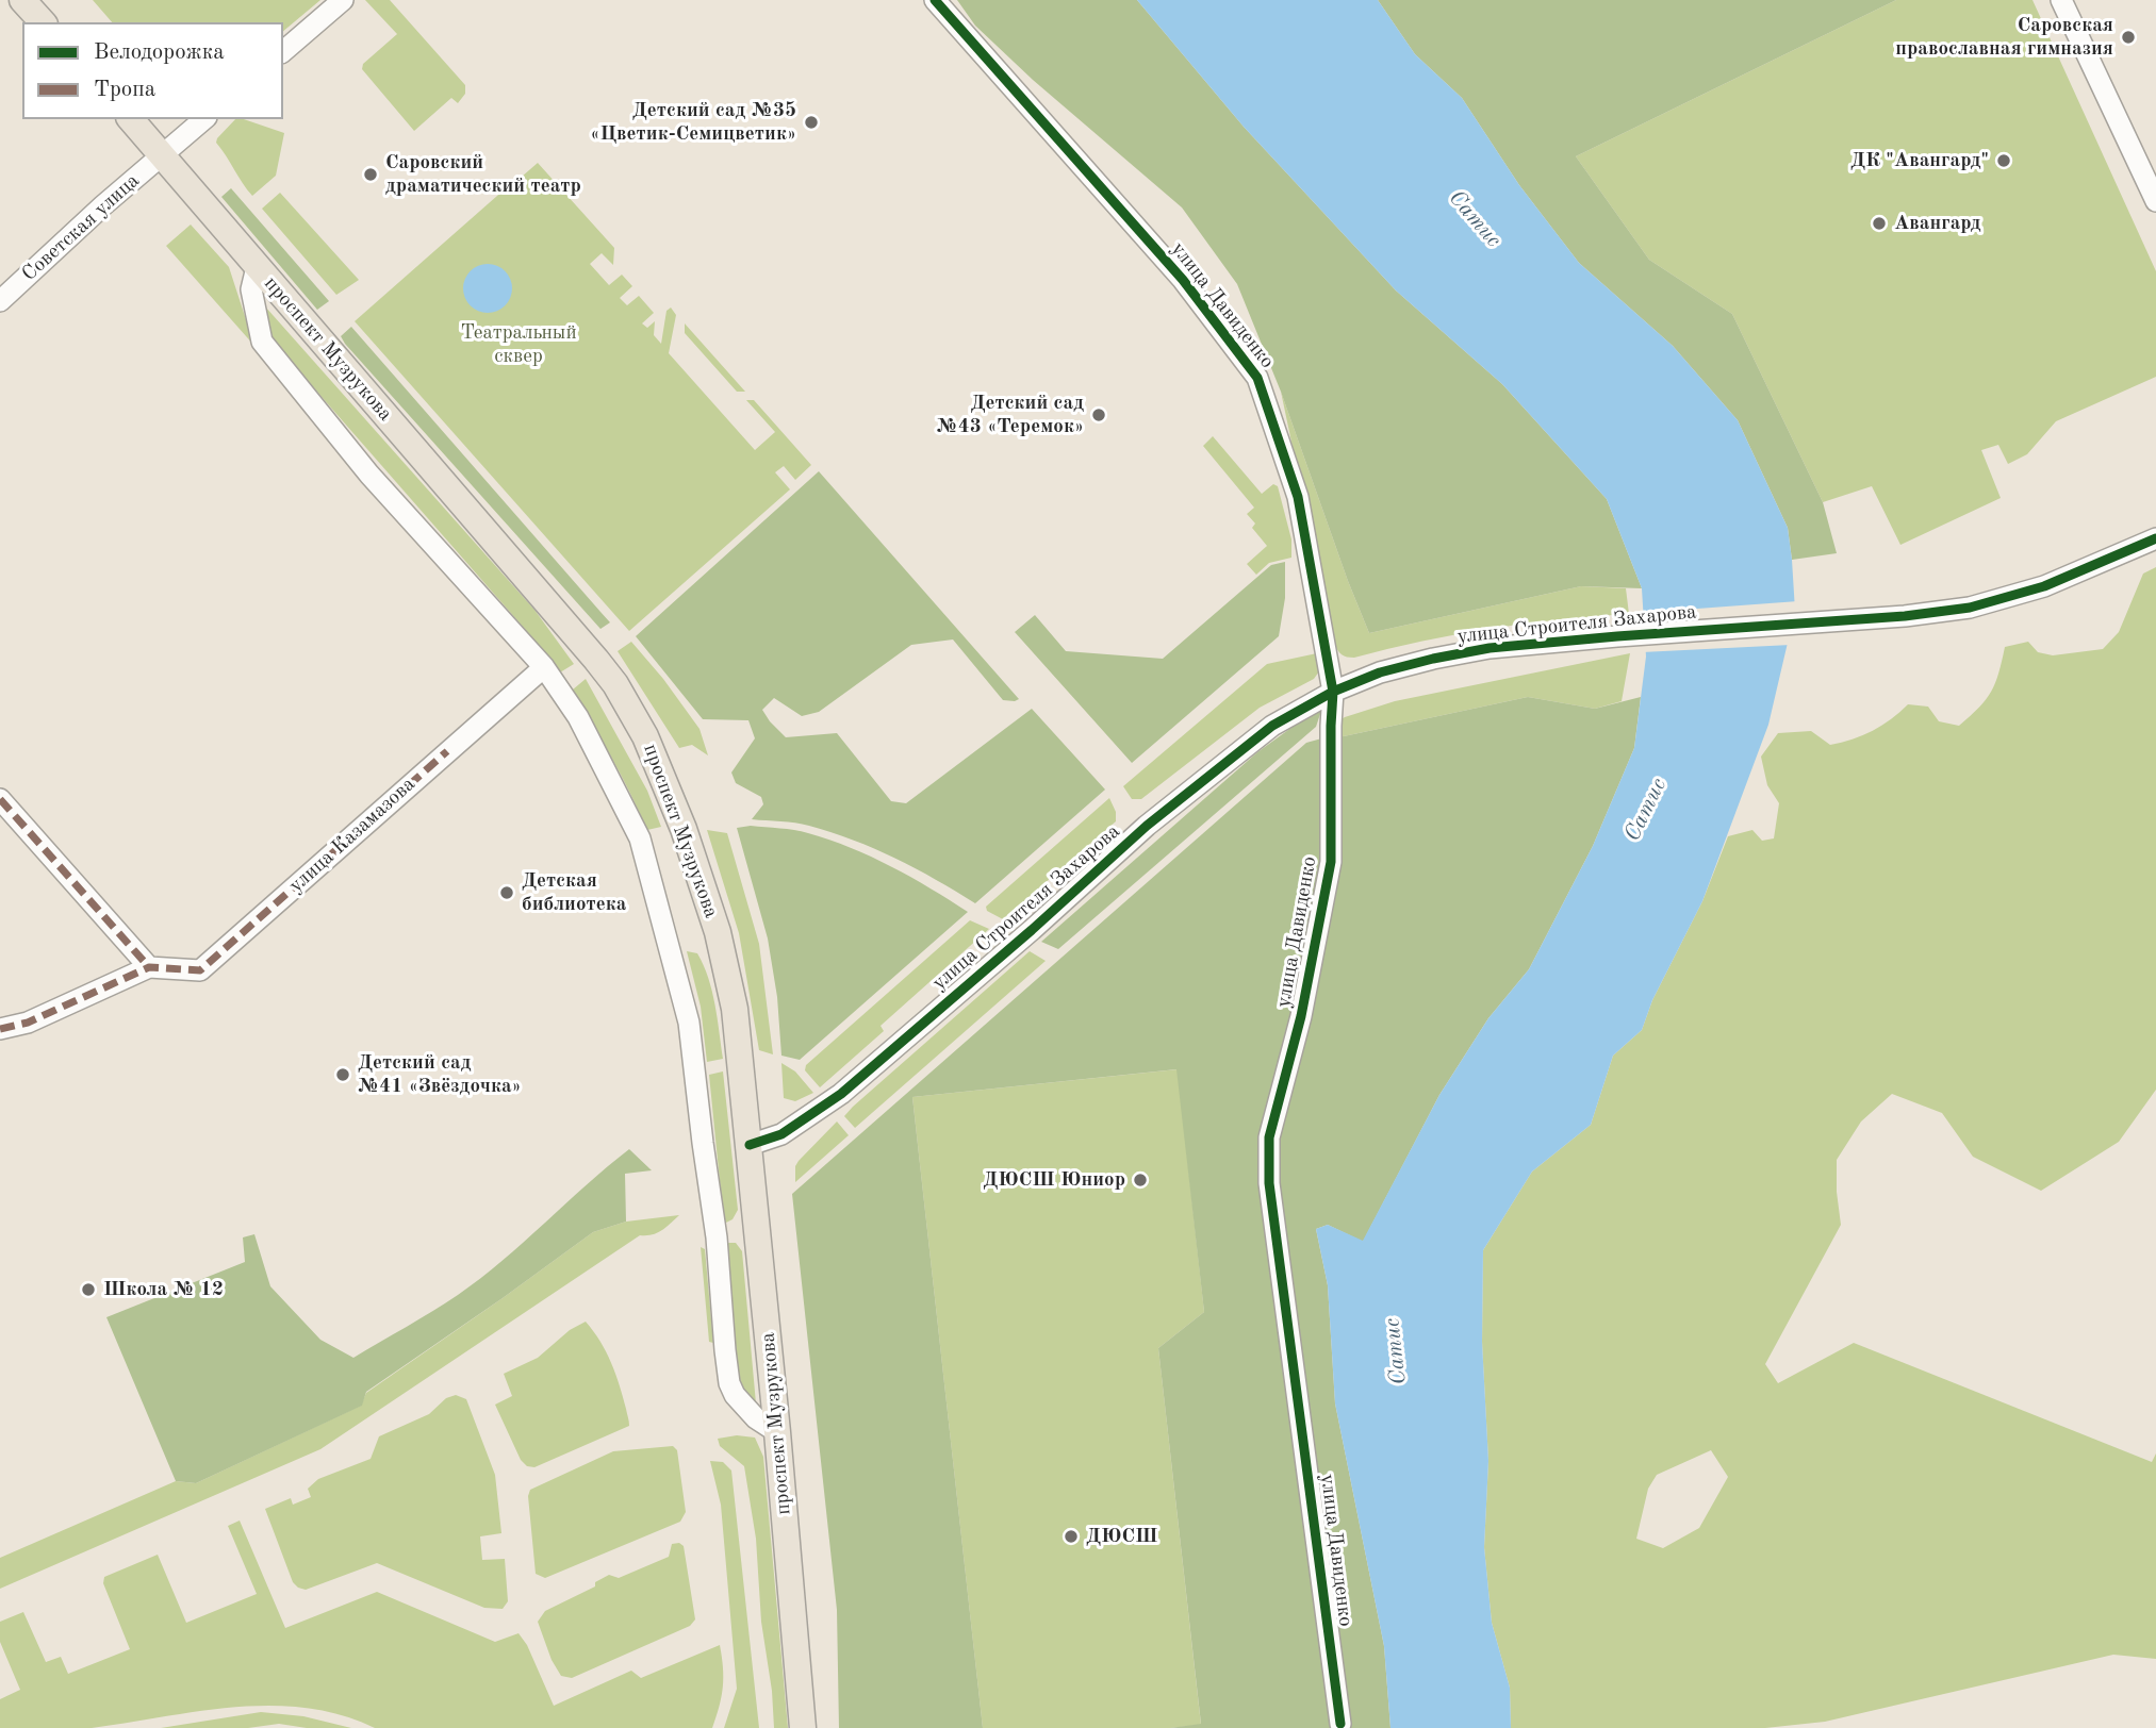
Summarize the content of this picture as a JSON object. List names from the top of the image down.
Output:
{
  "streets": {
    "main road": ["проспект Музрукова"],
    "street": [
      "Советская улица",
      "улица Давиденко",
      "улица Строителя Захарова",
      "улица Казамазова"
    ]
  },
  "crossings": [
    ["Советская улица", "проспект Музрукова"],
    ["улица Давиденко", "улица Строителя Захарова"],
    ["проспект Музрукова", "улица Строителя Захарова"]
  ],
  "water": ["Сатис"],
  "parks": ["Театральный сквер"],
  "places": [
    "Саровская православная гимназия",
    "Детский сад №35 «Цветик-Семицветик»",
    "ДК \"Авангард\"",
    "Саровский драматический театр",
    "Авангард",
    "Детский сад №43 «Теремок»",
    "Детская библиотека",
    "Детский сад №41 «Звёздочка»",
    "ДЮСШ Юниор",
    "Школа № 12",
    "ДЮСШ"
  ],
  "legend": ["Велодорожка", "Тропа"]
}
